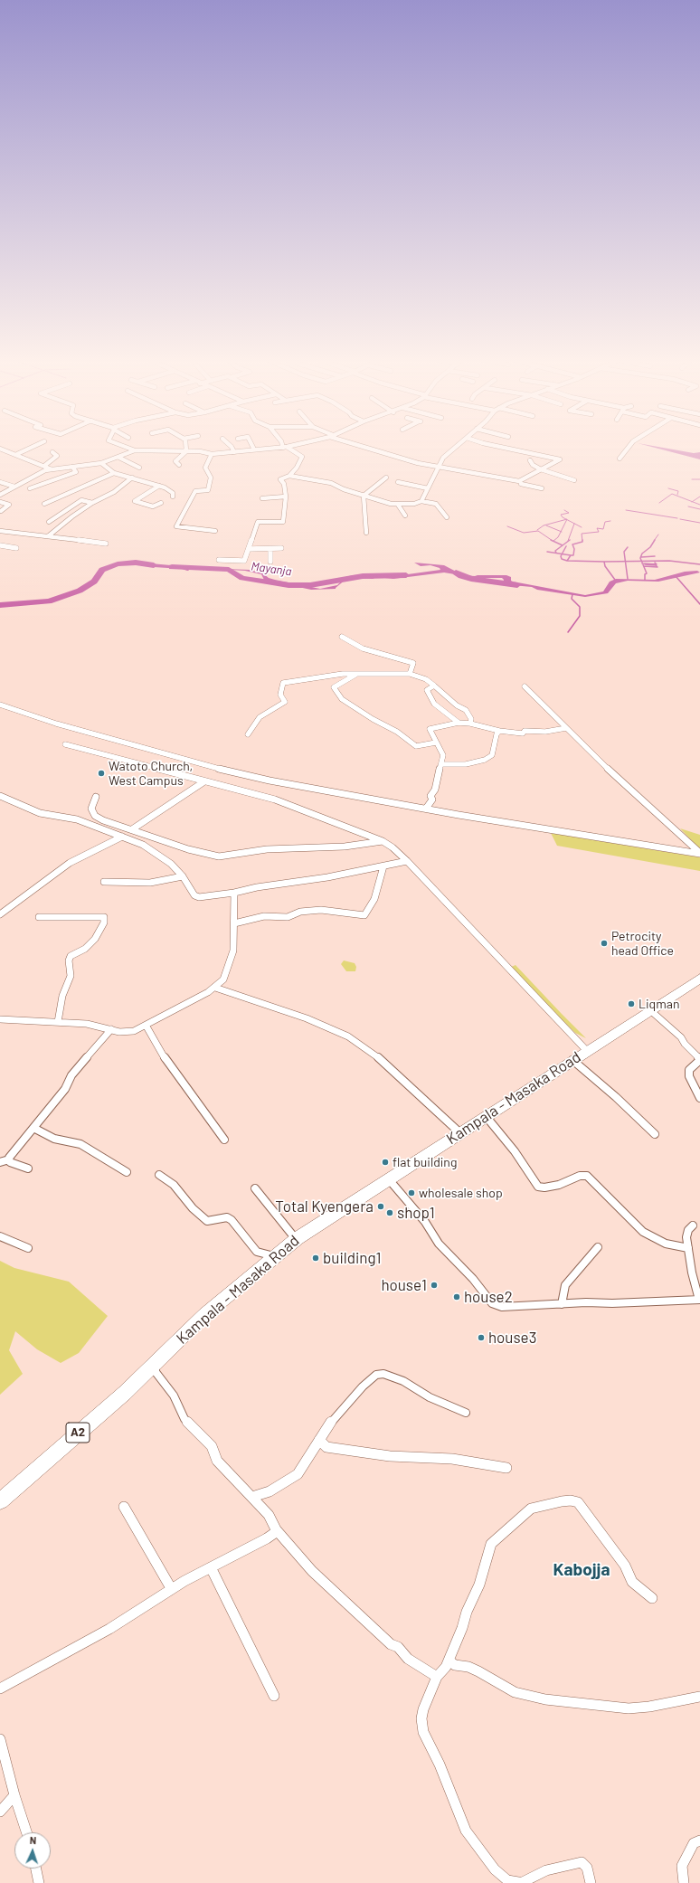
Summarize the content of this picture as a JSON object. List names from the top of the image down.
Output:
{
  "streets": {
    "highway": ["Kampala - Masaka Road", "A2"]
  },
  "districts": ["Kabojja"],
  "water": ["Mayanja"],
  "places": [
    "Watoto Church, West Campus",
    "Petrocity head Office",
    "Liqman",
    "flat building",
    "wholesale shop",
    "Total Kyengera",
    "shop1",
    "building1",
    "house1",
    "house2",
    "house3"
  ],
  "north": "top"
}
